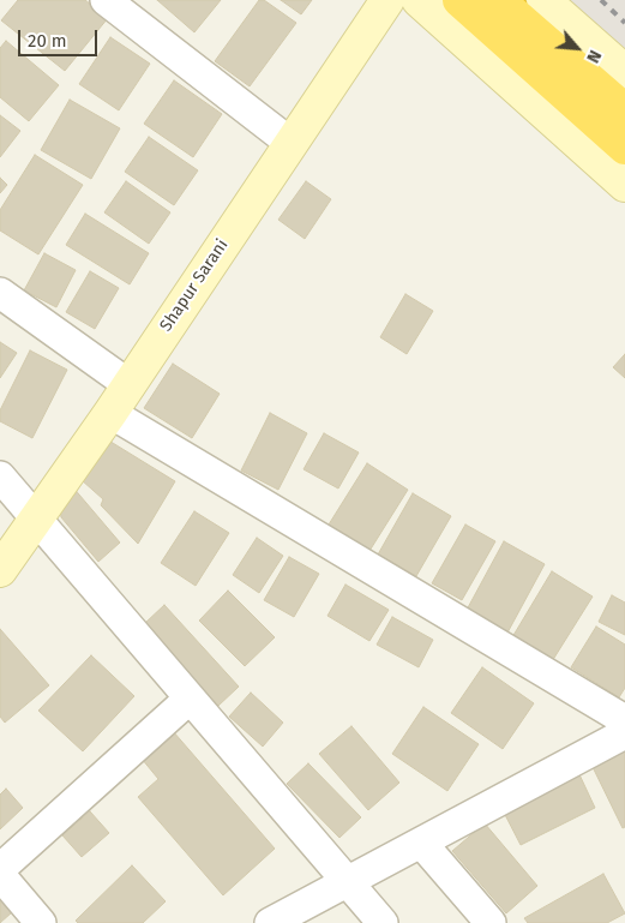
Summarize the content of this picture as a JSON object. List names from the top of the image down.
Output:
{
  "streets": {
    "street": ["Shapur Sarani"]
  },
  "scale_bar": "20 m",
  "north": "bottom right"
}
